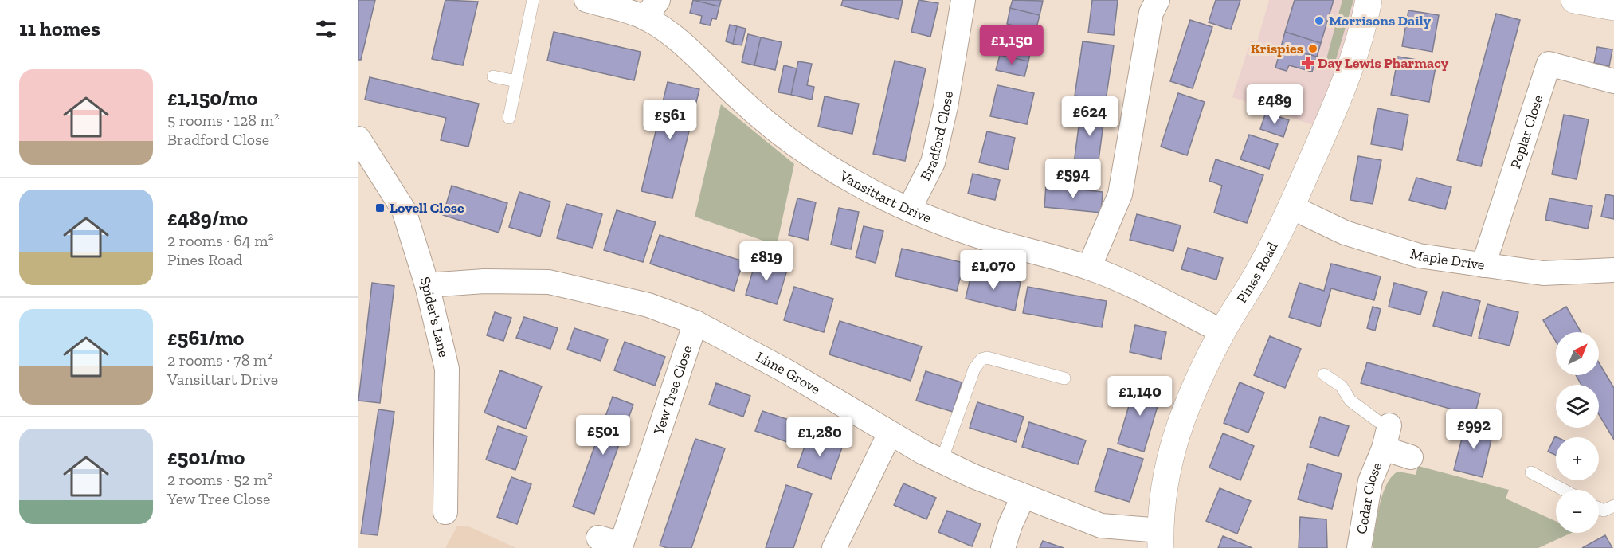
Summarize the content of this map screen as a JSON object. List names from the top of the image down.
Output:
{
  "streets": {
    "street": [
      "Poplar Close",
      "Bradford Close",
      "Vansittart Drive",
      "Maple Drive",
      "Pines Road",
      "Spider's Lane",
      "Lime Grove",
      "Yew Tree Close",
      "Cedar Close"
    ]
  },
  "crossings": [
    ["Poplar Close", "Maple Drive"],
    ["Bradford Close", "Vansittart Drive"],
    ["Vansittart Drive", "Pines Road"],
    ["Maple Drive", "Pines Road"],
    ["Pines Road", "Lime Grove"],
    ["Spider's Lane", "Lime Grove"],
    ["Lime Grove", "Yew Tree Close"]
  ],
  "places": {
    "other": ["Morrisons Daily", "Krispies"],
    "health": ["Day Lewis Pharmacy"],
    "transit": ["Lovell Close"]
  },
  "north": "top right",
  "page": {
    "heading": "11 homes",
    "price": [
      "£1,150",
      "£489",
      "£624",
      "£561",
      "£594",
      "£819",
      "£1,070",
      "£1,140",
      "£992",
      "£501",
      "£1,280"
    ],
    "list": [
      {
        "name": "£1,150/mo",
        "note": "5 rooms · 128 m² · Bradford Close"
      },
      {
        "name": "£489/mo",
        "note": "2 rooms · 64 m² · Pines Road"
      },
      {
        "name": "£561/mo",
        "note": "2 rooms · 78 m² · Vansittart Drive"
      },
      {
        "name": "£501/mo",
        "note": "2 rooms · 52 m² · Yew Tree Close"
      }
    ],
    "map_buttons": ["+", "−"]
  }
}
